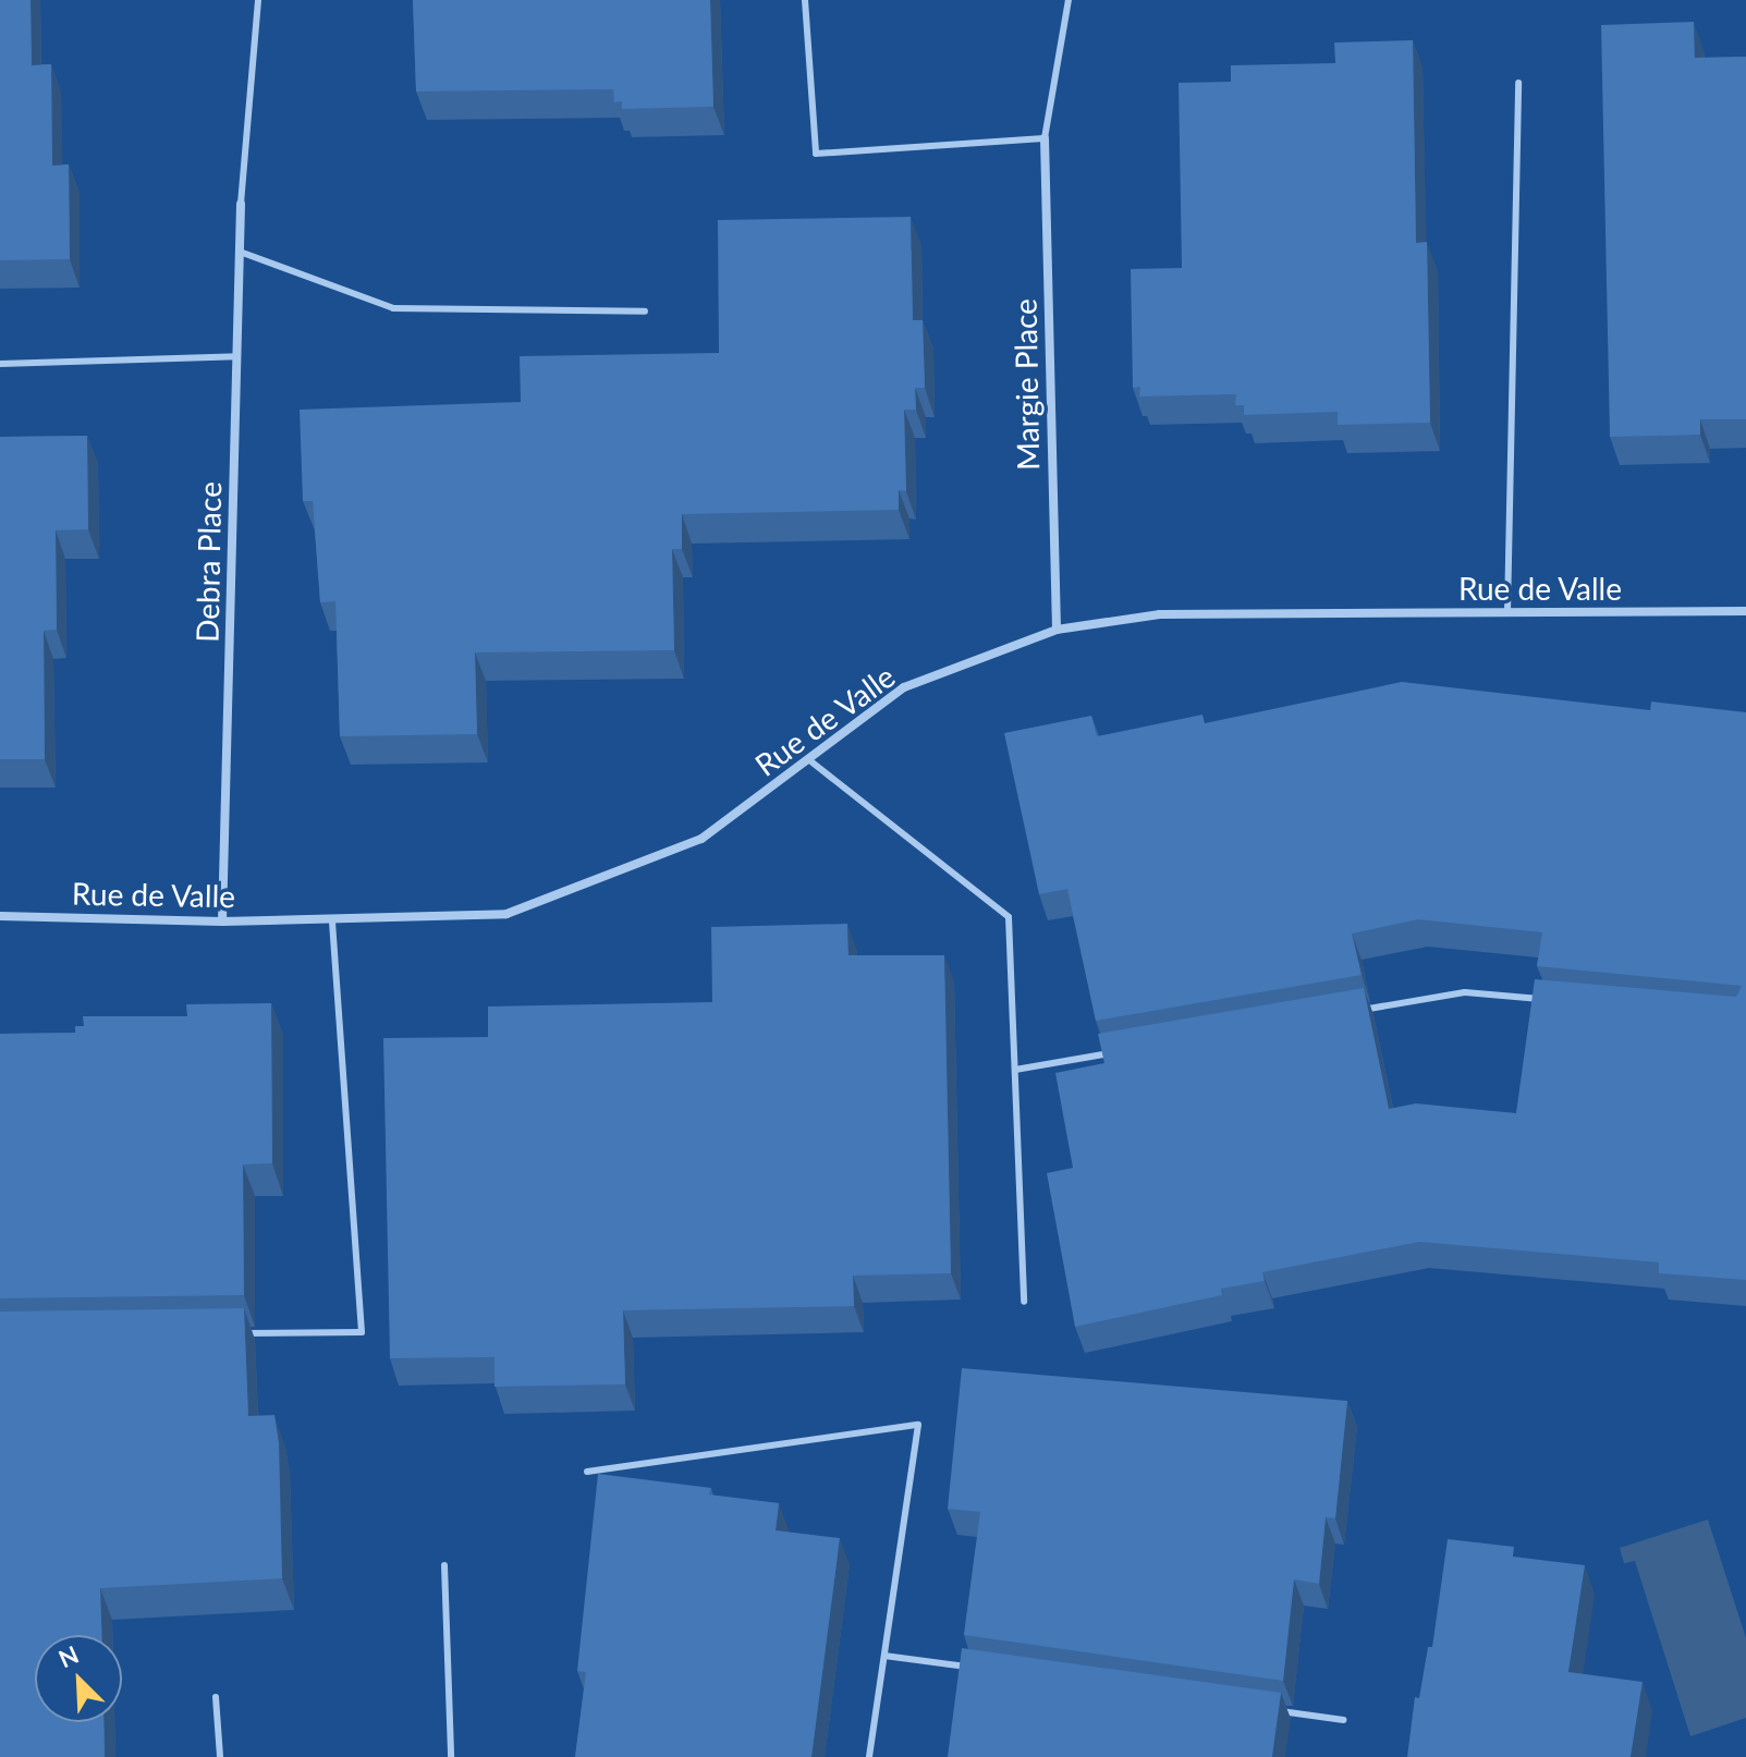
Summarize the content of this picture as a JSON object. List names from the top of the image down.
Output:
{
  "streets": {
    "street": ["Margie Place", "Debra Place", "Rue de Valle"]
  },
  "crossings": [
    ["Margie Place", "Rue de Valle"],
    ["Debra Place", "Rue de Valle"]
  ],
  "north": "top left"
}
